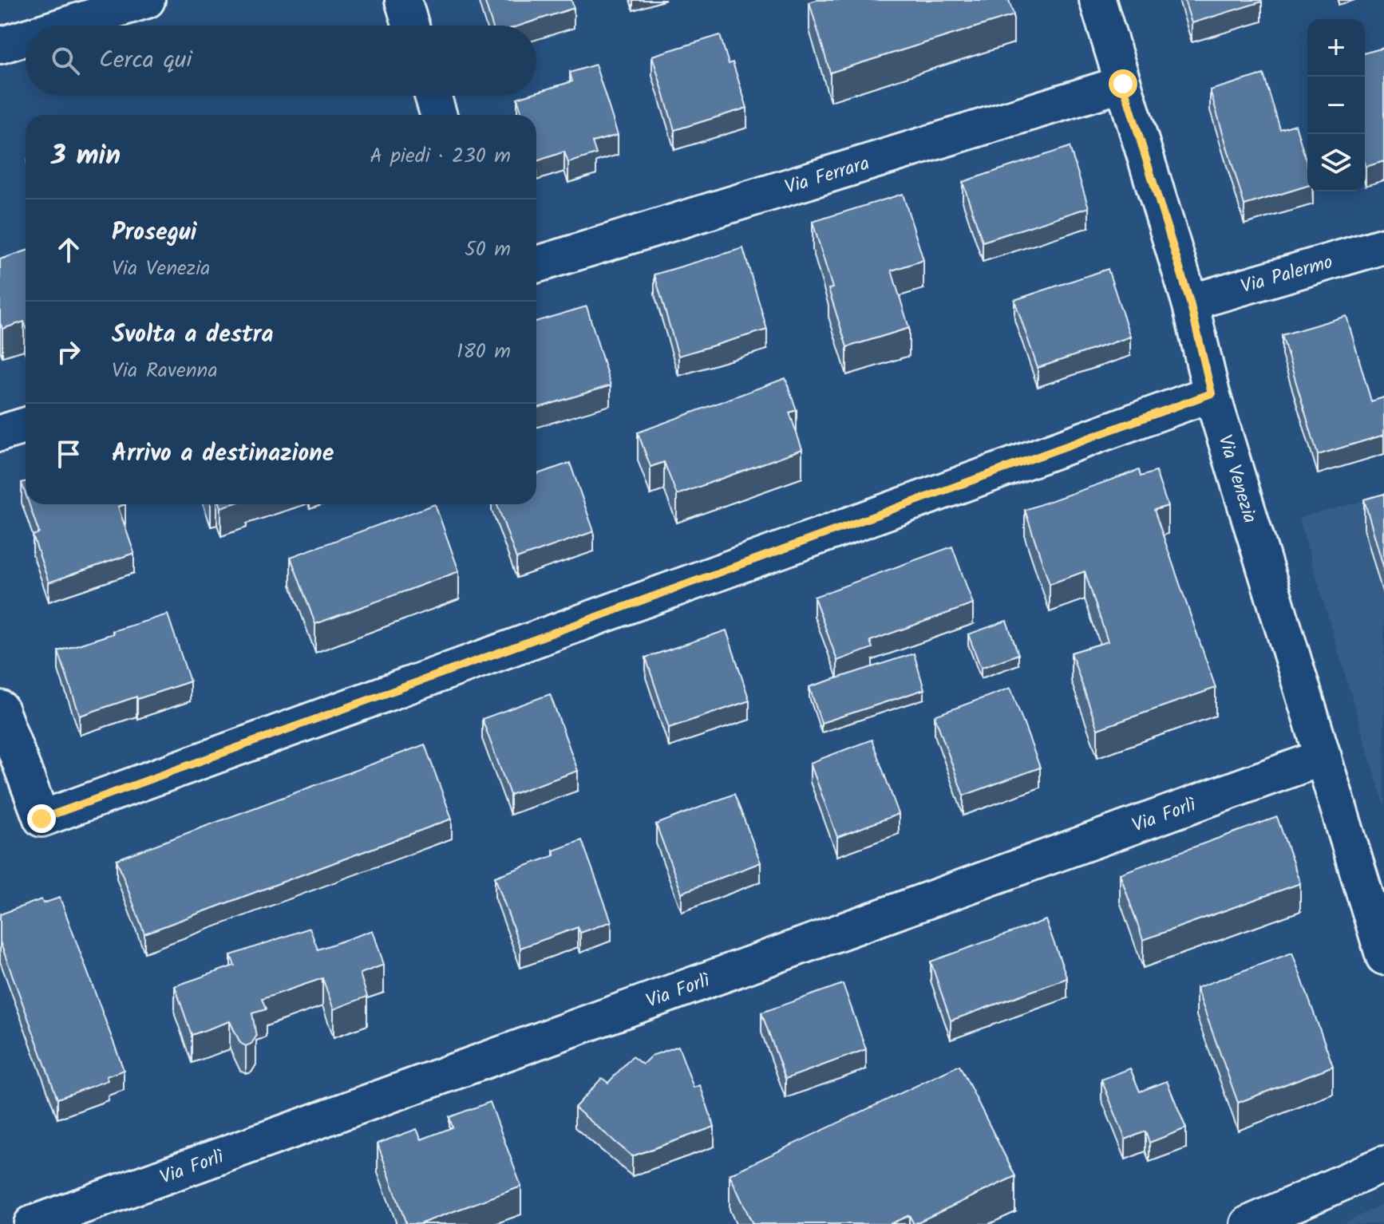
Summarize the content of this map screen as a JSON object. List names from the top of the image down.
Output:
{
  "streets": {
    "street": [
      "Via Ferrara",
      "Via Palermo",
      "Via Venezia",
      "Via Forlì"
    ]
  },
  "crossings": [
    ["Via Ferrara", "Via Venezia"],
    ["Via Palermo", "Via Venezia"],
    ["Via Venezia", "Via Forlì"]
  ],
  "page": {
    "map_buttons": ["+", "−"],
    "search": "Cerca qui",
    "heading": ["3 min", "A piedi · 230 m"],
    "list": [
      ["Prosegui", "Via Venezia", "50 m"],
      ["Svolta a destra", "Via Ravenna", "180 m"],
      "Arrivo a destinazione"
    ]
  }
}
